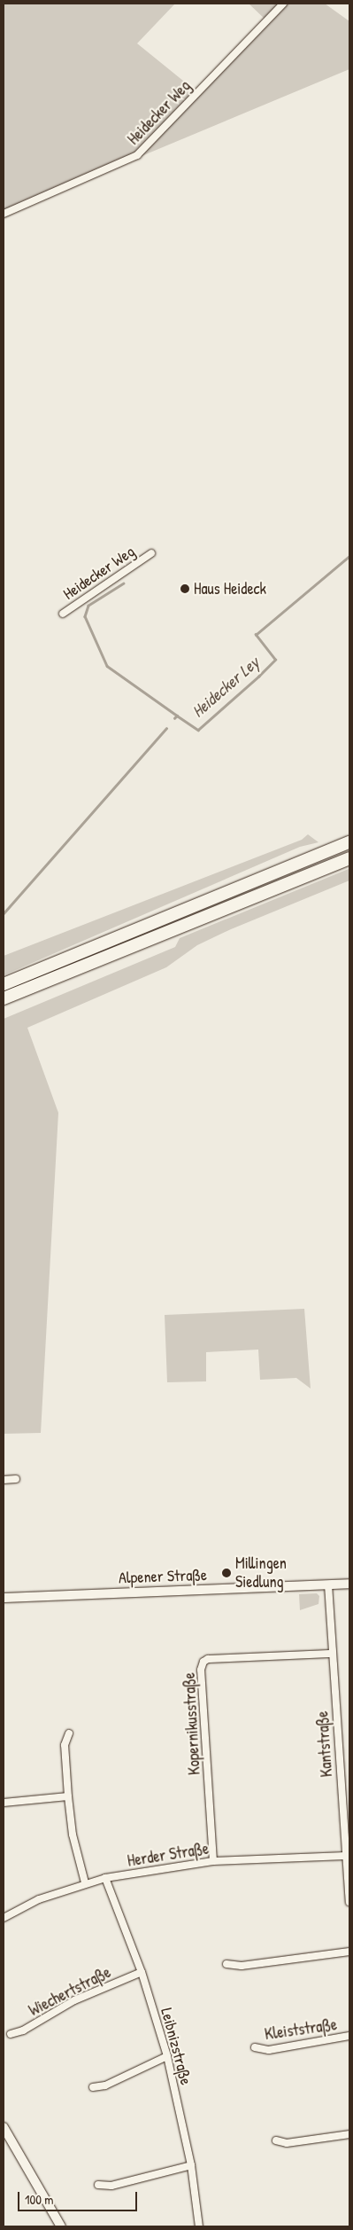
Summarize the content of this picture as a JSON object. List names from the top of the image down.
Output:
{
  "streets": {
    "street": [
      "Heidecker Weg",
      "Alpener Straße",
      "Kopernikusstraße",
      "Kantstraße",
      "Herder Straße",
      "Wiechertstraße",
      "Kleiststraße",
      "Leibnizstraße"
    ]
  },
  "crossings": [
    ["Alpener Straße", "Kantstraße"],
    ["Kopernikusstraße", "Kantstraße"],
    ["Kopernikusstraße", "Herder Straße"],
    ["Kantstraße", "Herder Straße"],
    ["Herder Straße", "Leibnizstraße"],
    ["Wiechertstraße", "Leibnizstraße"]
  ],
  "water": ["Heidecker Ley"],
  "places": ["Haus Heideck", "Millingen Siedlung"],
  "scale_bar": "100 m"
}
